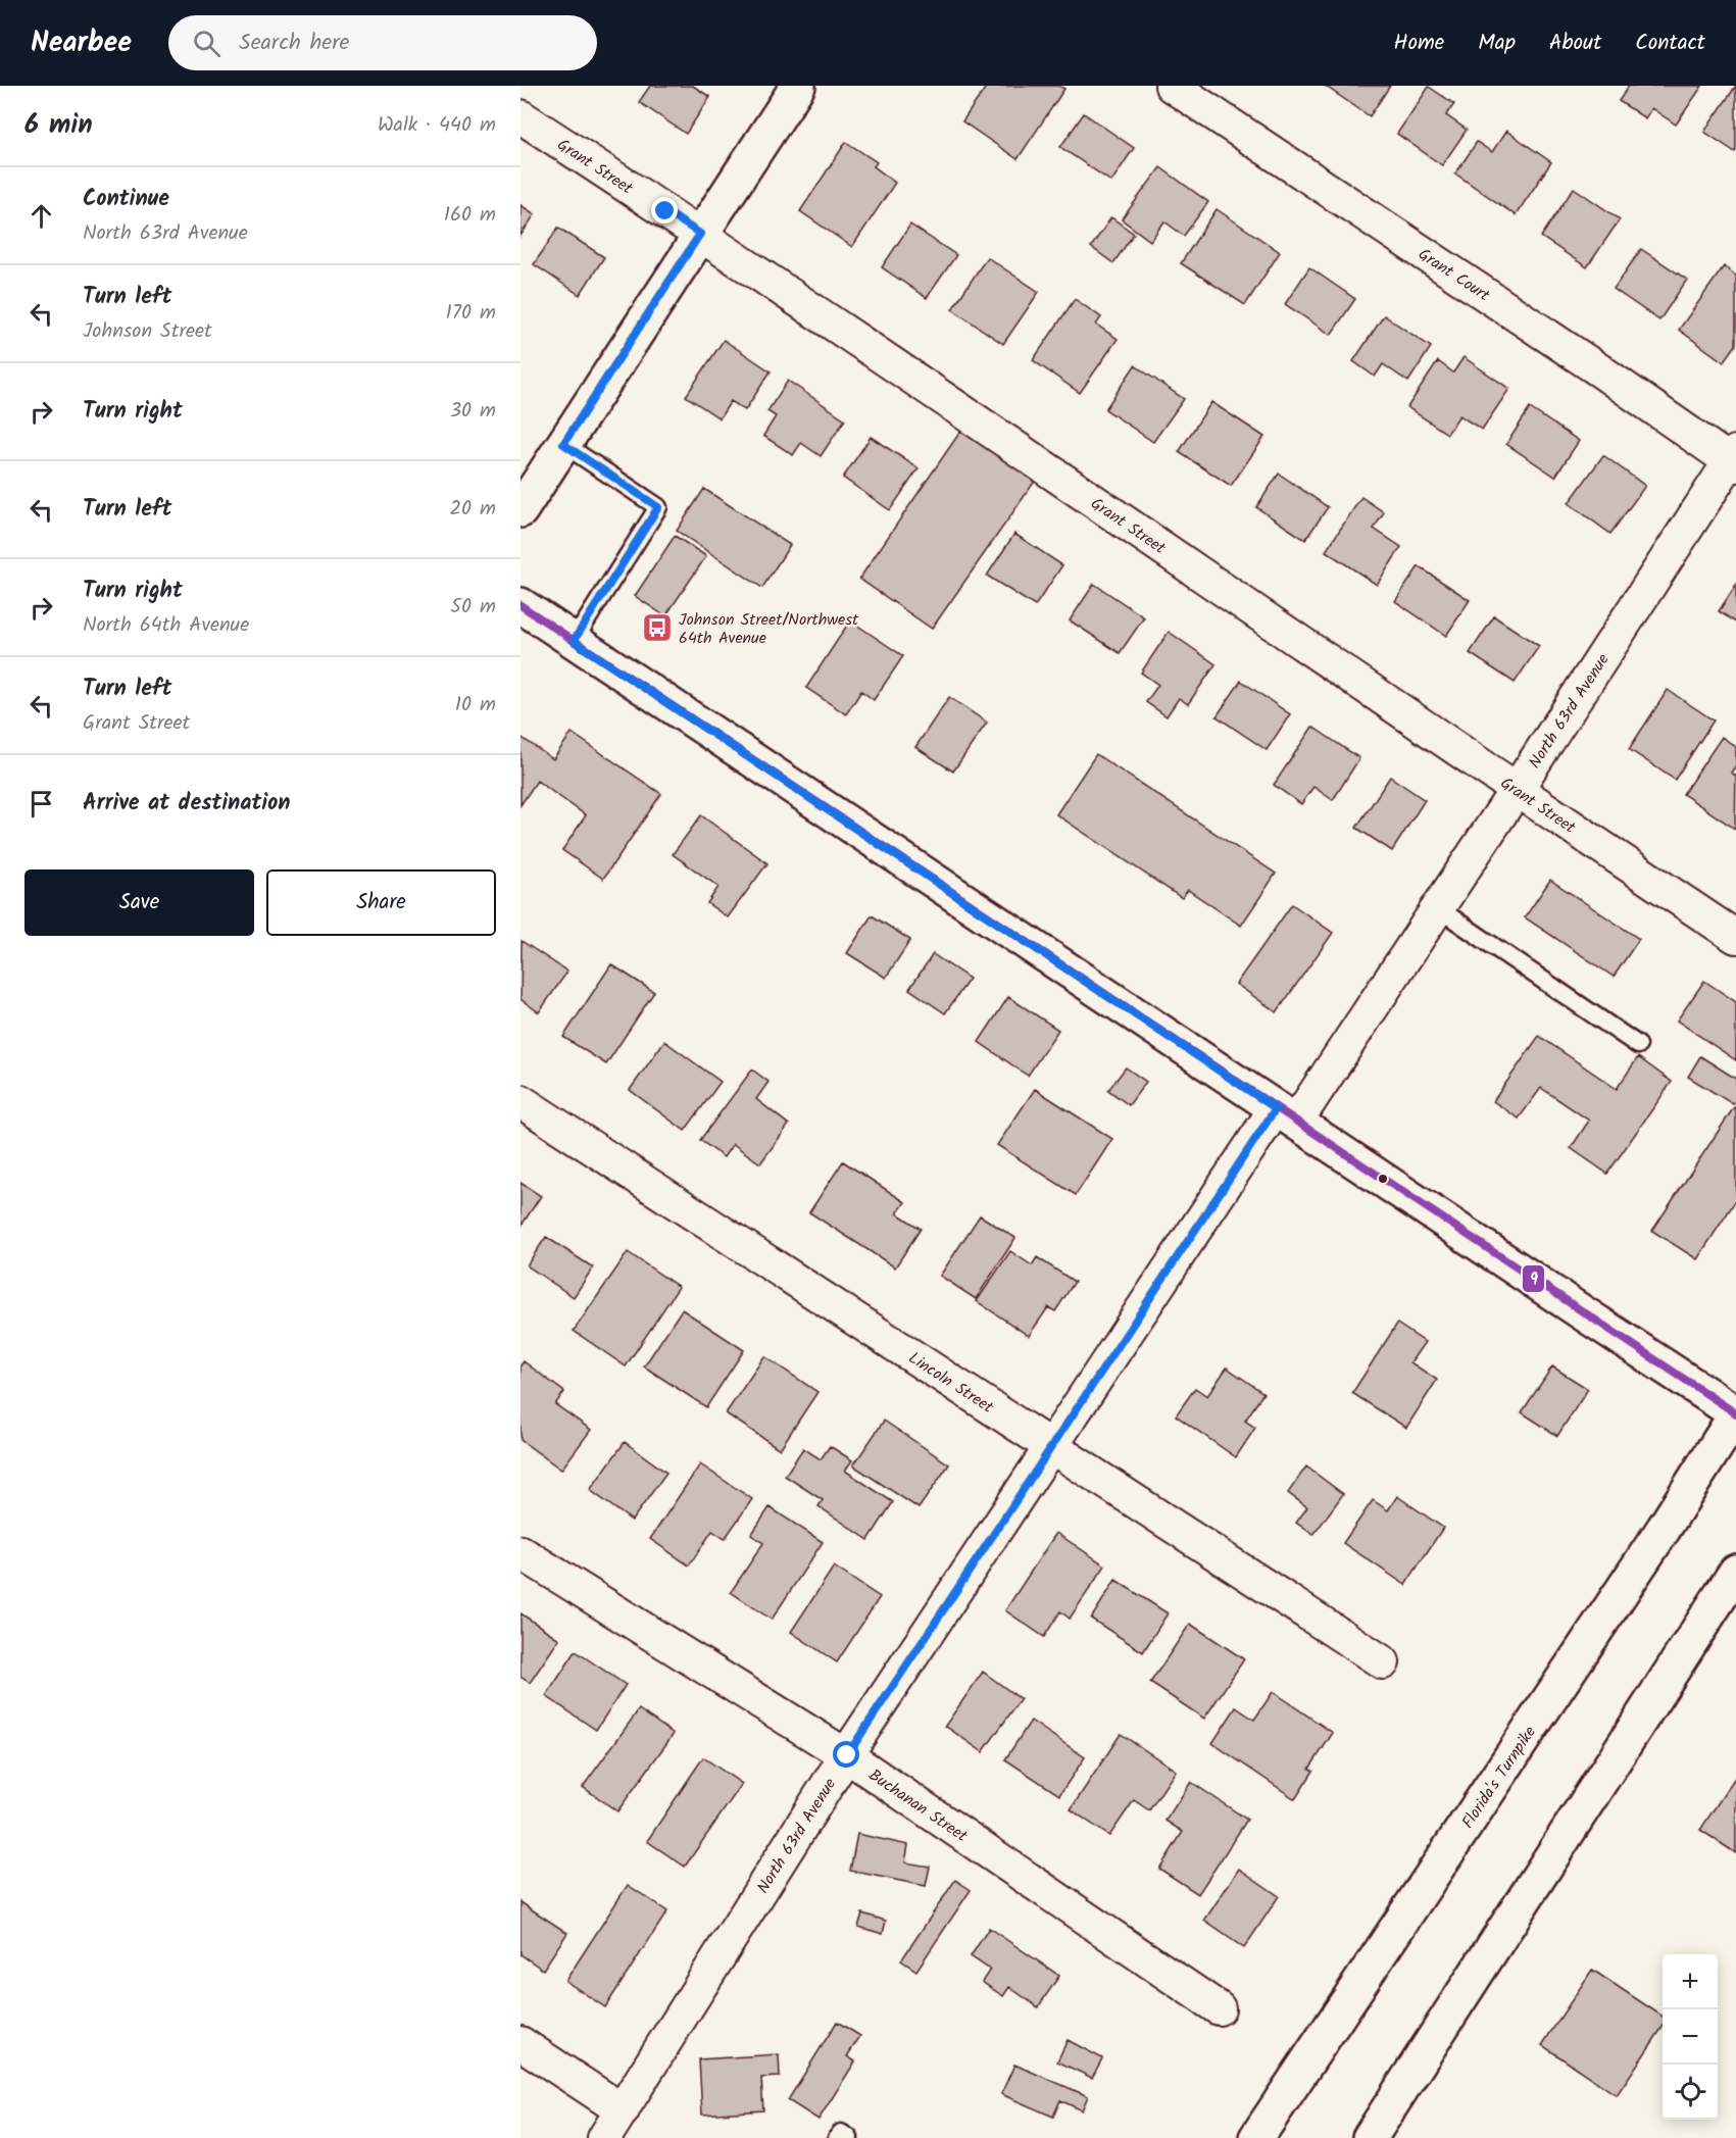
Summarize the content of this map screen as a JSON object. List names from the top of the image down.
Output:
{
  "streets": {
    "main road": ["Florida's Turnpike"],
    "street": [
      "Grant Street",
      "Grant Court",
      "North 63rd Avenue",
      "Lincoln Street",
      "Buchanan Street"
    ]
  },
  "crossings": [
    ["Grant Street", "North 63rd Avenue"],
    ["Grant Court", "North 63rd Avenue"],
    ["North 63rd Avenue", "Lincoln Street"],
    ["North 63rd Avenue", "Buchanan Street"]
  ],
  "places": {
    "bus stop": ["Johnson Street/Northwest 64th Avenue"]
  },
  "lines": ["transit line 9"],
  "page": {
    "header": "Nearbee",
    "search": "Search here",
    "nav": [
      "Home",
      "Map",
      "About",
      "Contact"
    ],
    "heading": ["6 min", "Walk · 440 m"],
    "list": [
      ["Continue", "North 63rd Avenue", "160 m"],
      ["Turn left", "Johnson Street", "170 m"],
      ["Turn right", "30 m"],
      ["Turn left", "20 m"],
      ["Turn right", "North 64th Avenue", "50 m"],
      ["Turn left", "Grant Street", "10 m"],
      "Arrive at destination"
    ],
    "buttons": ["Save", "Share"],
    "map_buttons": ["+", "−"]
  }
}
